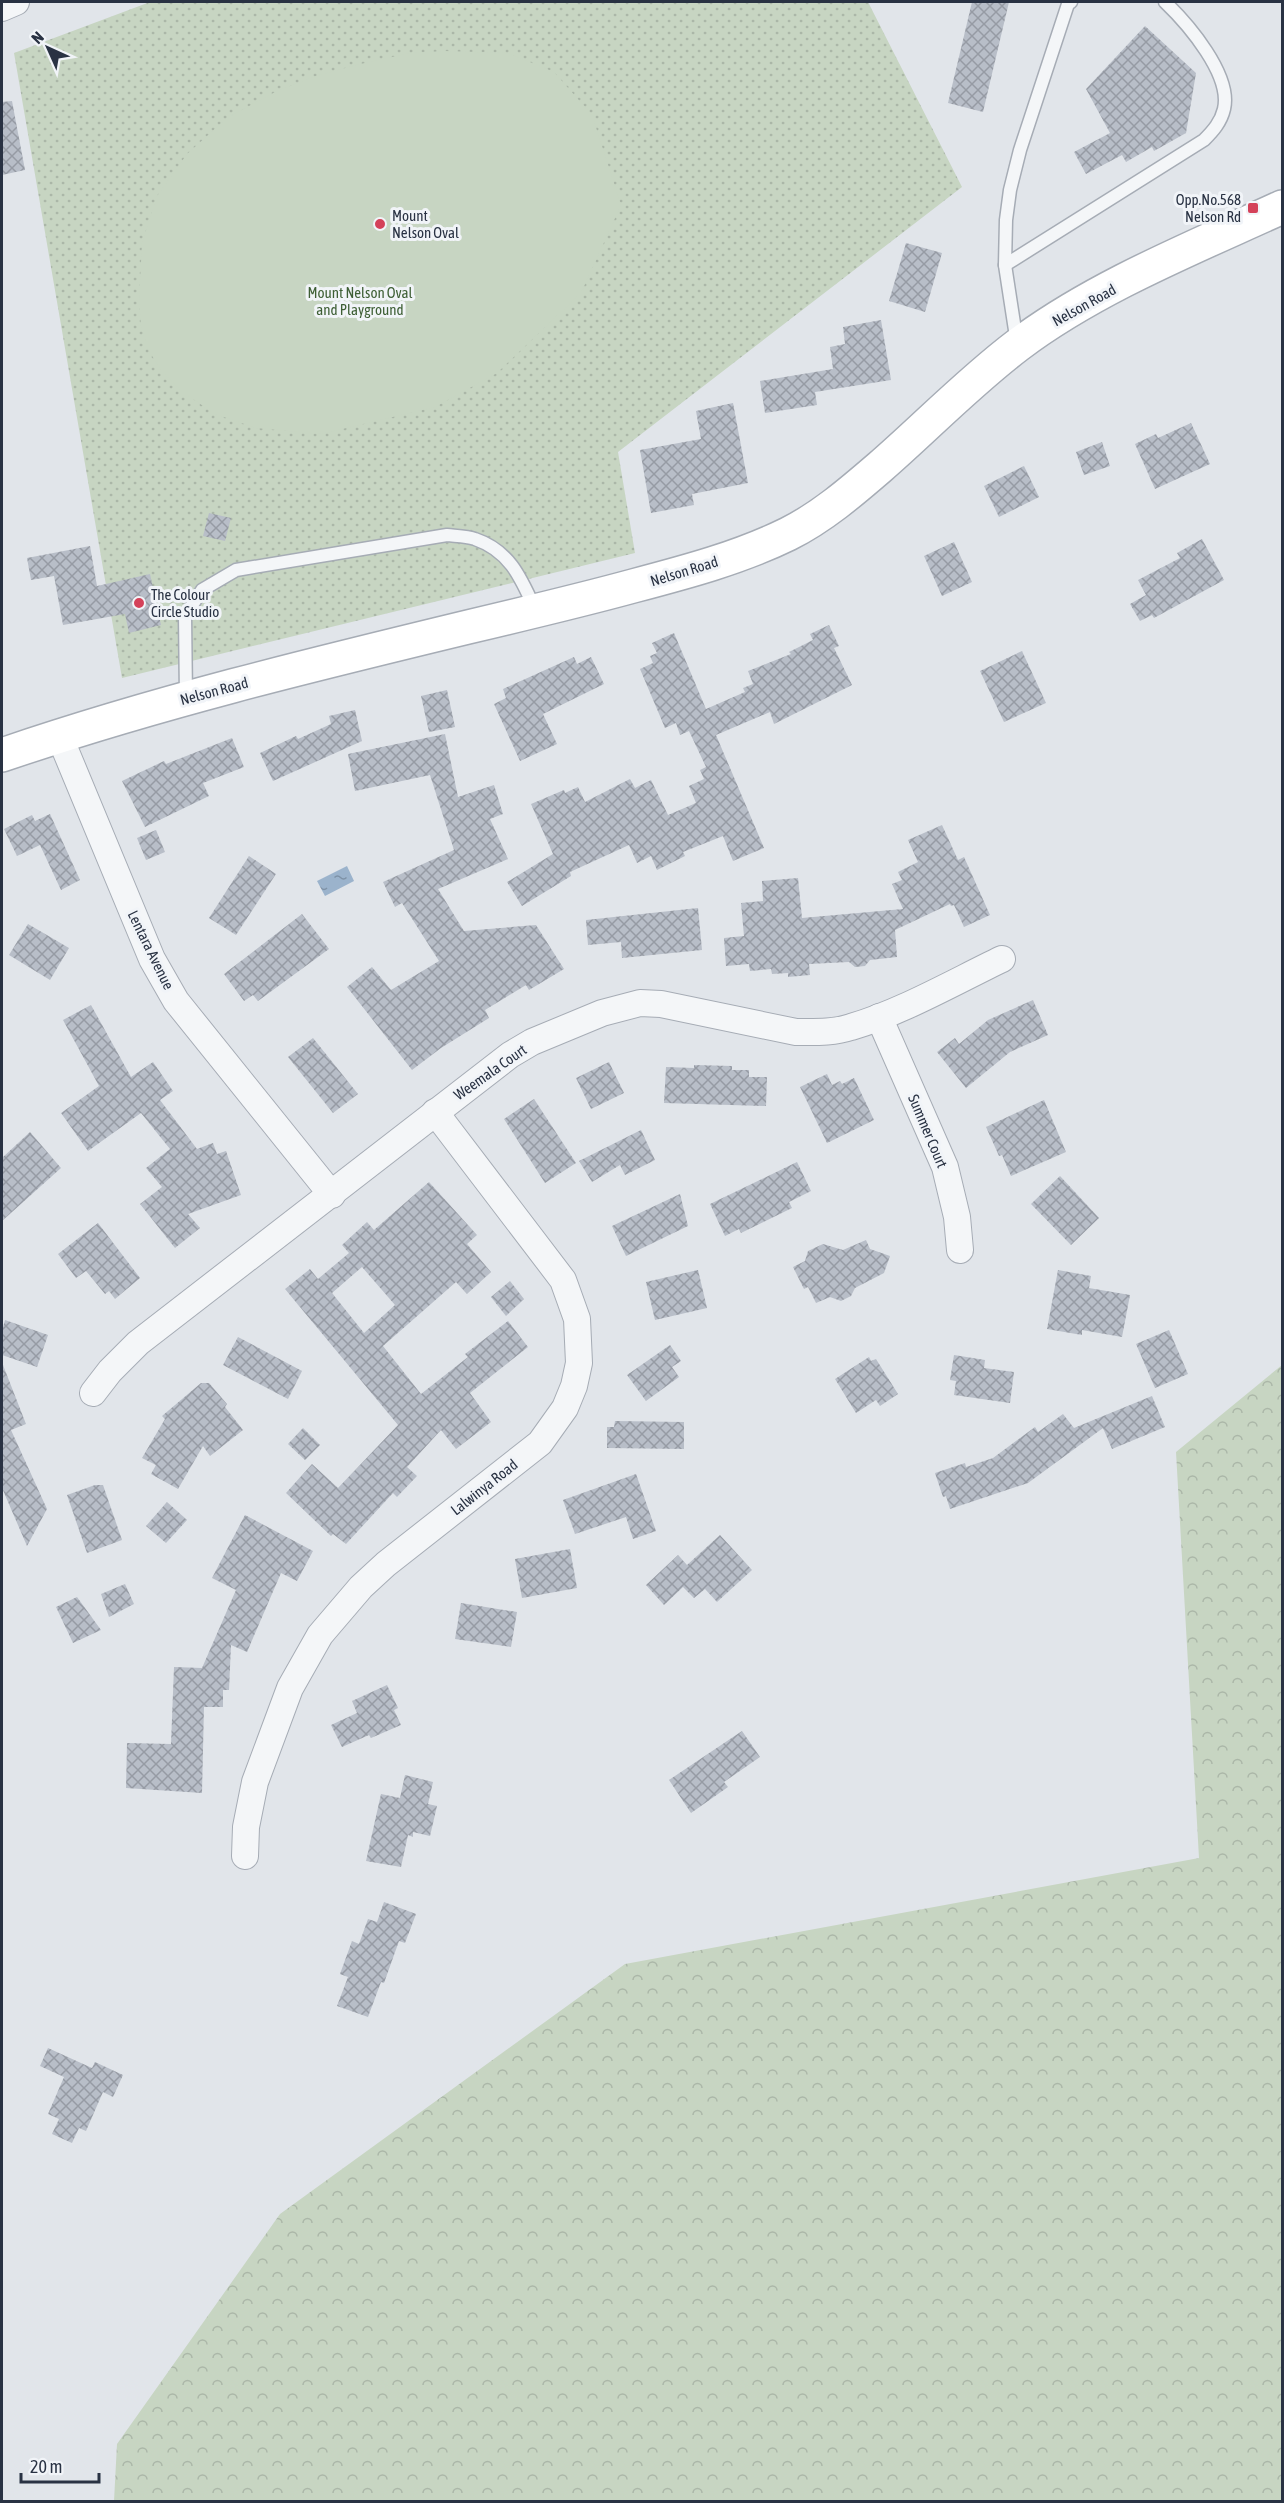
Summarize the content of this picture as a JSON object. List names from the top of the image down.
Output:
{
  "streets": {
    "main road": ["Nelson Road"],
    "street": [
      "Lentara Avenue",
      "Weemala Court",
      "Summer Court",
      "Lalwinya Road"
    ]
  },
  "crossings": [
    ["Nelson Road", "Lentara Avenue"],
    ["Lentara Avenue", "Weemala Court"],
    ["Weemala Court", "Summer Court"],
    ["Weemala Court", "Lalwinya Road"]
  ],
  "parks": ["Mount Nelson Oval and Playground"],
  "places": {
    "transit": ["Opp.No.568 Nelson Rd"],
    "other": ["Mount Nelson Oval", "The Colour Circle Studio"]
  },
  "scale_bar": "20 m",
  "north": "top left"
}
